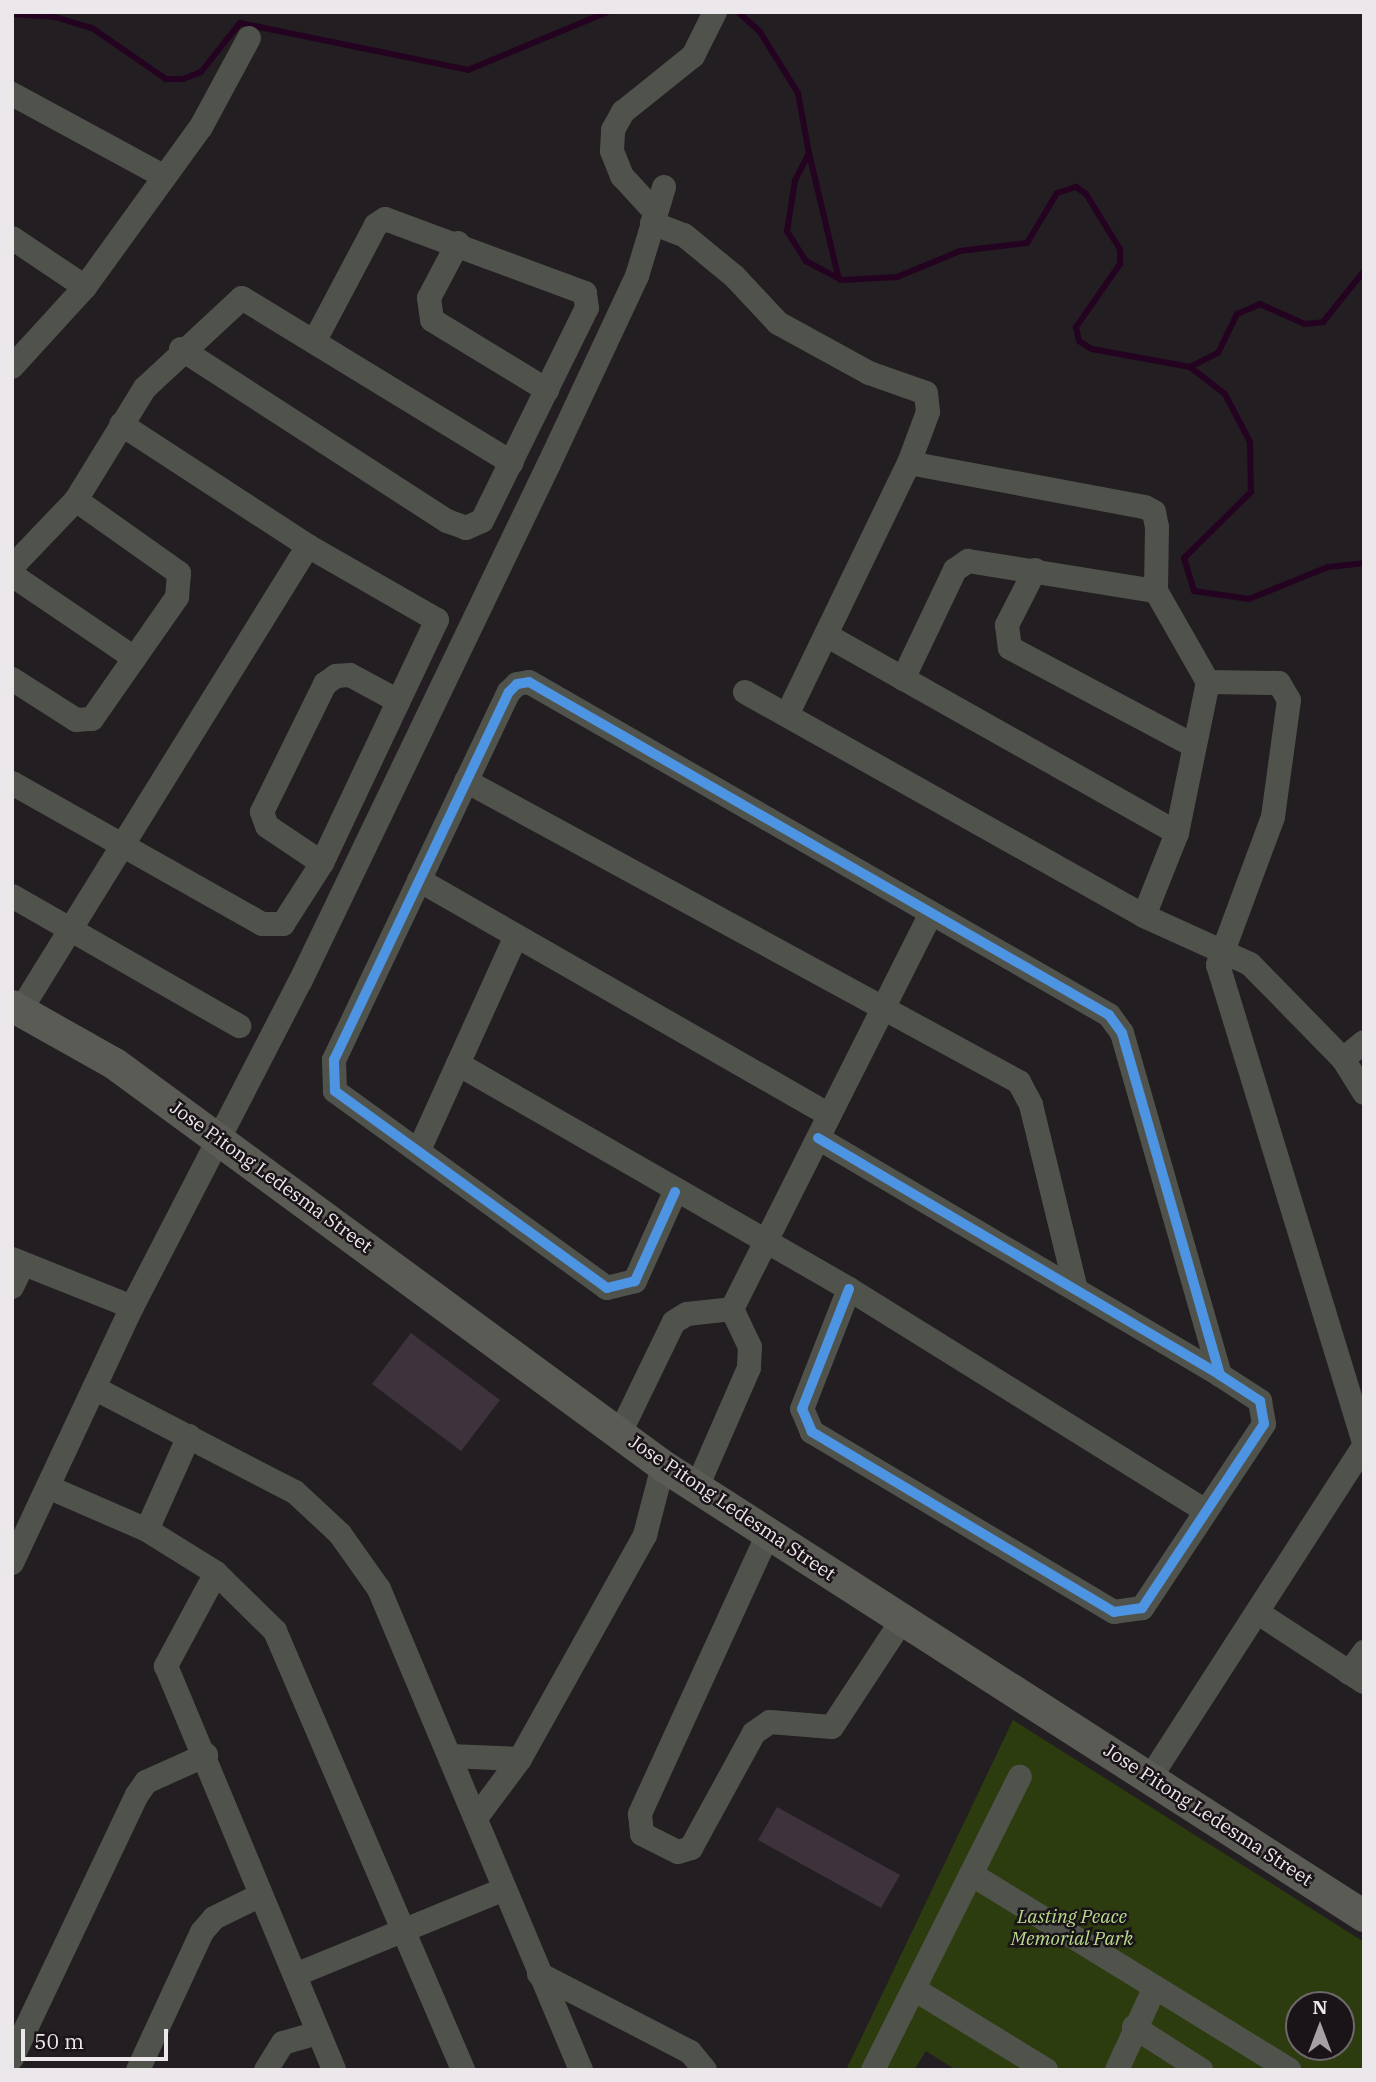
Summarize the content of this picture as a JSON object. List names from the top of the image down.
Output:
{
  "streets": {
    "main road": ["Jose Pitong Ledesma Street"]
  },
  "parks": ["Lasting Peace Memorial Park"],
  "scale_bar": "50 m",
  "north": "top"
}
